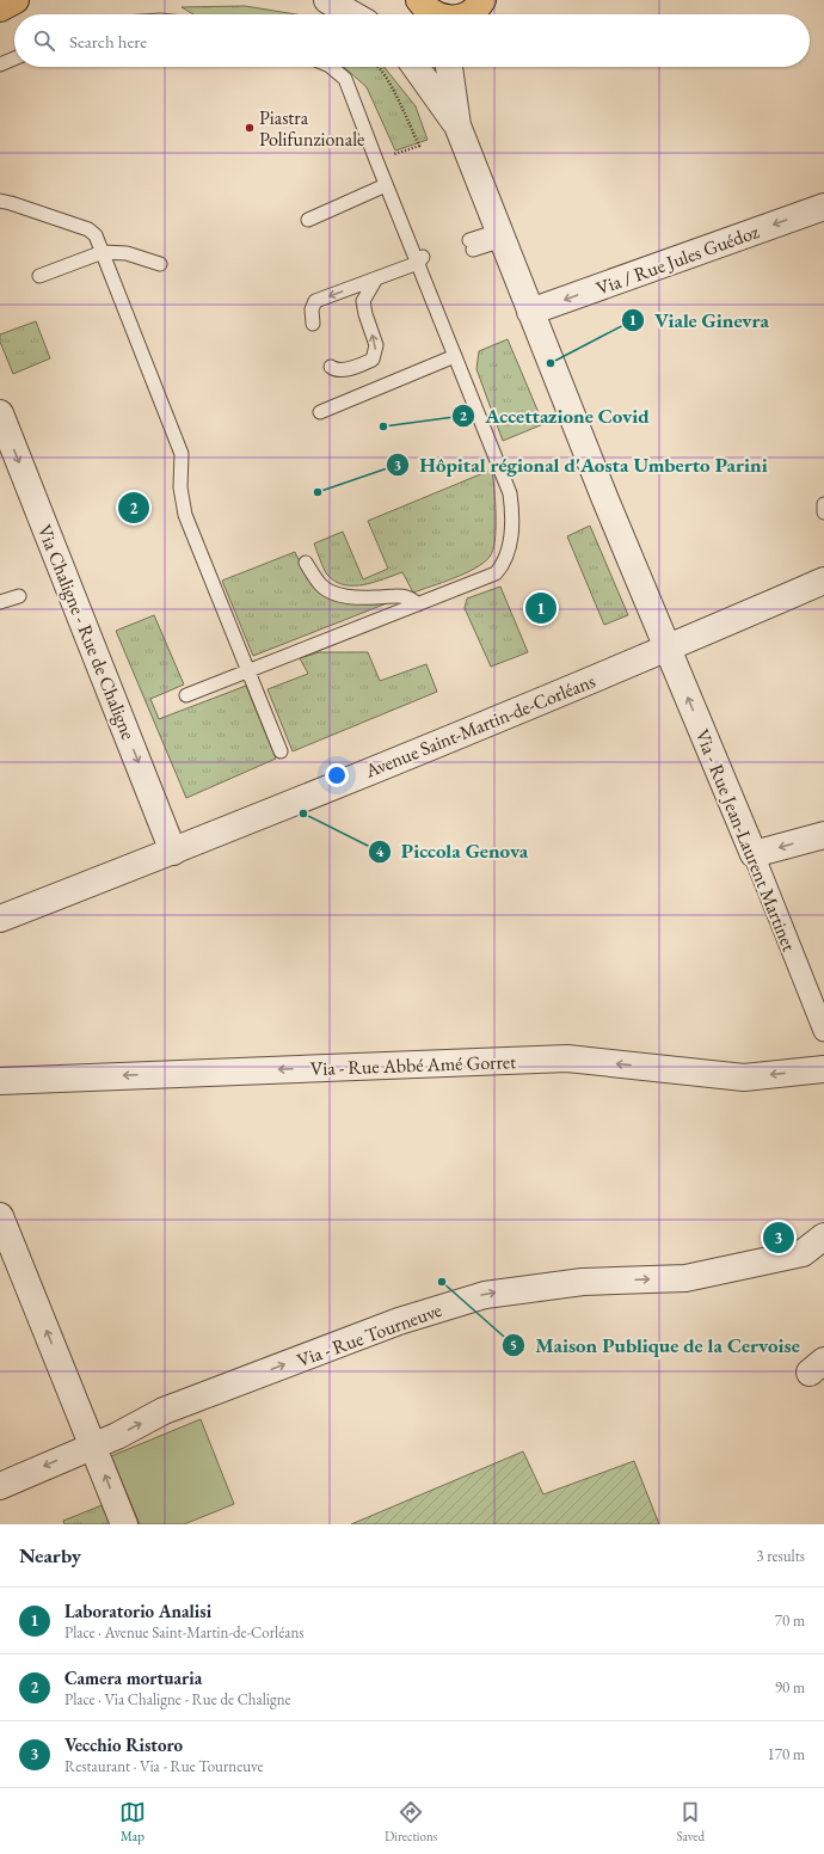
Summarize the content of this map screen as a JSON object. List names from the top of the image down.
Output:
{
  "streets": {
    "street": [
      "Via / Rue Jules Guédoz",
      "Via Chaligne - Rue de Chaligne",
      "Avenue Saint-Martin-de-Corléans",
      "Via - Rue Jean-Laurent Martinet",
      "Via - Rue Abbé Amé Gorret",
      "Via - Rue Tourneuve"
    ]
  },
  "crossings": [
    ["Via / Rue Jules Guédoz", "Via - Rue Jean-Laurent Martinet"],
    ["Via Chaligne - Rue de Chaligne", "Avenue Saint-Martin-de-Corléans"],
    ["Avenue Saint-Martin-de-Corléans", "Via - Rue Jean-Laurent Martinet"]
  ],
  "one_way": ["Via / Rue Jules Guédoz", "Via Chaligne - Rue de Chaligne", "Via - Rue Abbé Amé Gorret"],
  "places": [
    "Piastra Polifunzionale",
    "Viale Ginevra",
    "Accettazione Covid",
    "Hôpital régional d'Aosta Umberto Parini",
    "Piccola Genova",
    "Maison Publique de la Cervoise"
  ],
  "page": {
    "search": "Search here",
    "pins": ["2", "1", "3"],
    "heading": ["Nearby", "3 results"],
    "list": [
      {
        "mark": "1",
        "name": "Laboratorio Analisi",
        "note": "Place · Avenue Saint-Martin-de-Corléans",
        "value": "70 m"
      },
      {
        "mark": "2",
        "name": "Camera mortuaria",
        "note": "Place · Via Chaligne - Rue de Chaligne",
        "value": "90 m"
      },
      {
        "mark": "3",
        "name": "Vecchio Ristoro",
        "note": "Restaurant · Via - Rue Tourneuve",
        "value": "170 m"
      }
    ],
    "nav": ["Map", "Directions", "Saved"]
  }
}
